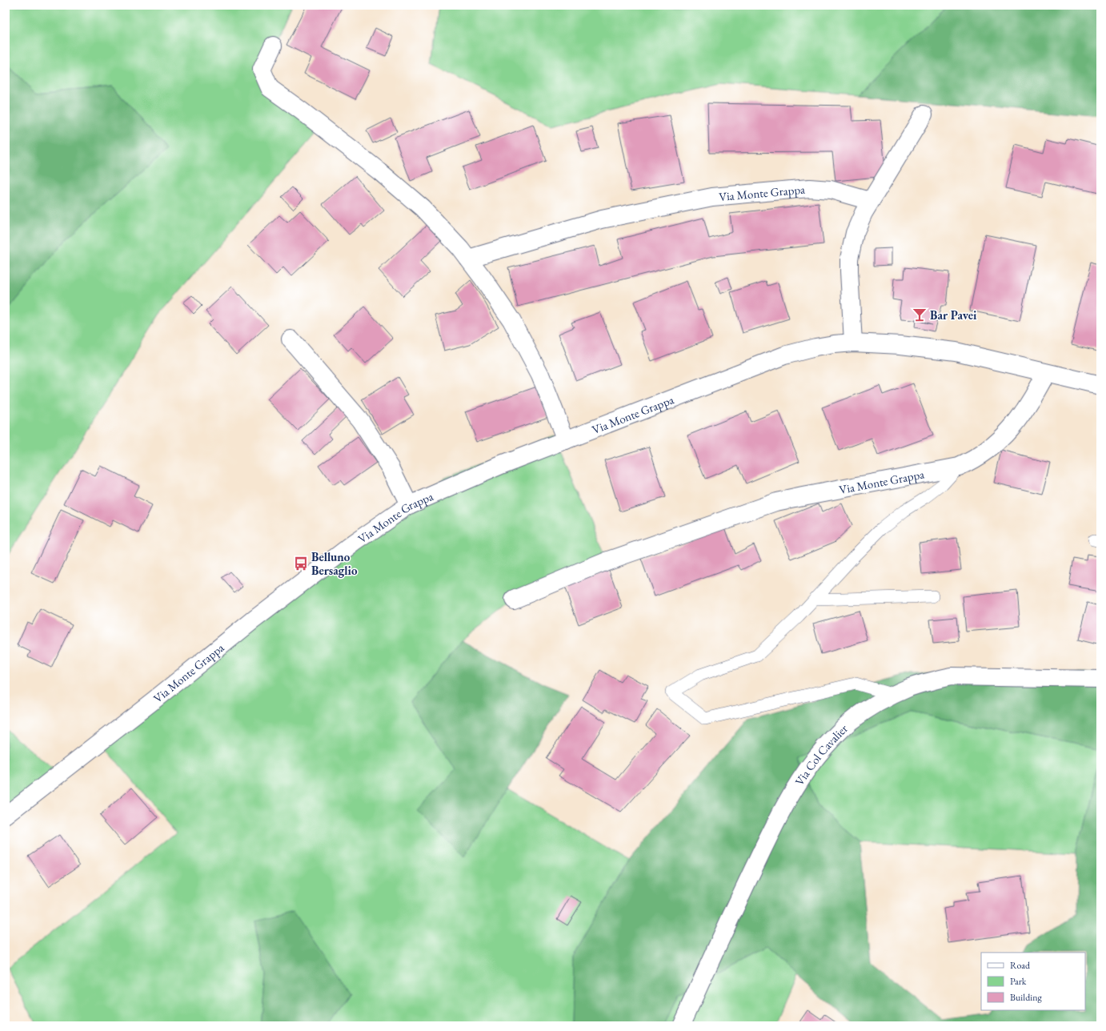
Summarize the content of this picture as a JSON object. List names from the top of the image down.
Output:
{
  "streets": {
    "street": ["Via Monte Grappa", "Via Col Cavalier"]
  },
  "crossings": [
    ["Via Monte Grappa", "Via Col Cavalier"]
  ],
  "places": {
    "bar": ["Bar Pavei"],
    "bus stop": ["Belluno Bersaglio"]
  },
  "legend": ["Road", "Park", "Building"]
}
